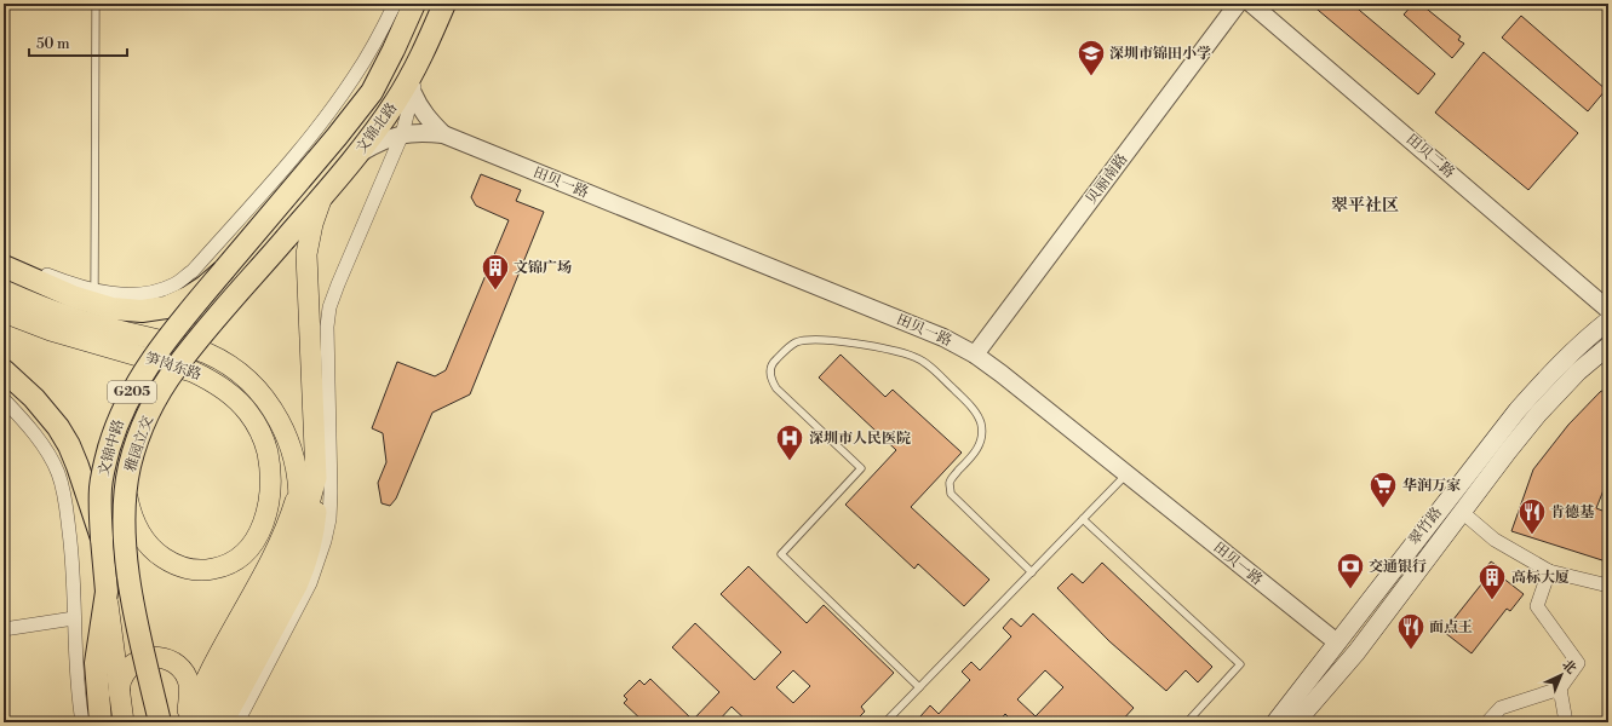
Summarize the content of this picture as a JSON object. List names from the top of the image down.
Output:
{
  "streets": {
    "highway": [
      "文锦北路",
      "G205",
      "雅园立交",
      "文锦中路"
    ],
    "main road": ["笋岗东路", "翠竹路"],
    "street": ["田贝二路", "贝丽南路", "田贝一路"]
  },
  "crossings": [
    ["文锦北路", "田贝一路"],
    ["文锦北路", "雅园立交"],
    ["文锦北路", "文锦中路"],
    ["贝丽南路", "田贝一路"],
    ["田贝一路", "翠竹路"],
    ["笋岗东路", "雅园立交"],
    ["G205", "文锦中路"]
  ],
  "districts": ["翠平社区"],
  "places": {
    "school or university": ["深圳市锦田小学"],
    "building": ["文锦广场", "高标大厦"],
    "hospital": ["深圳市人民医院"],
    "supermarket": ["华润万家"],
    "restaurant": ["肯德基", "面点王"],
    "bank": ["交通银行"]
  },
  "scale_bar": "50 m",
  "north": "top right"
}
